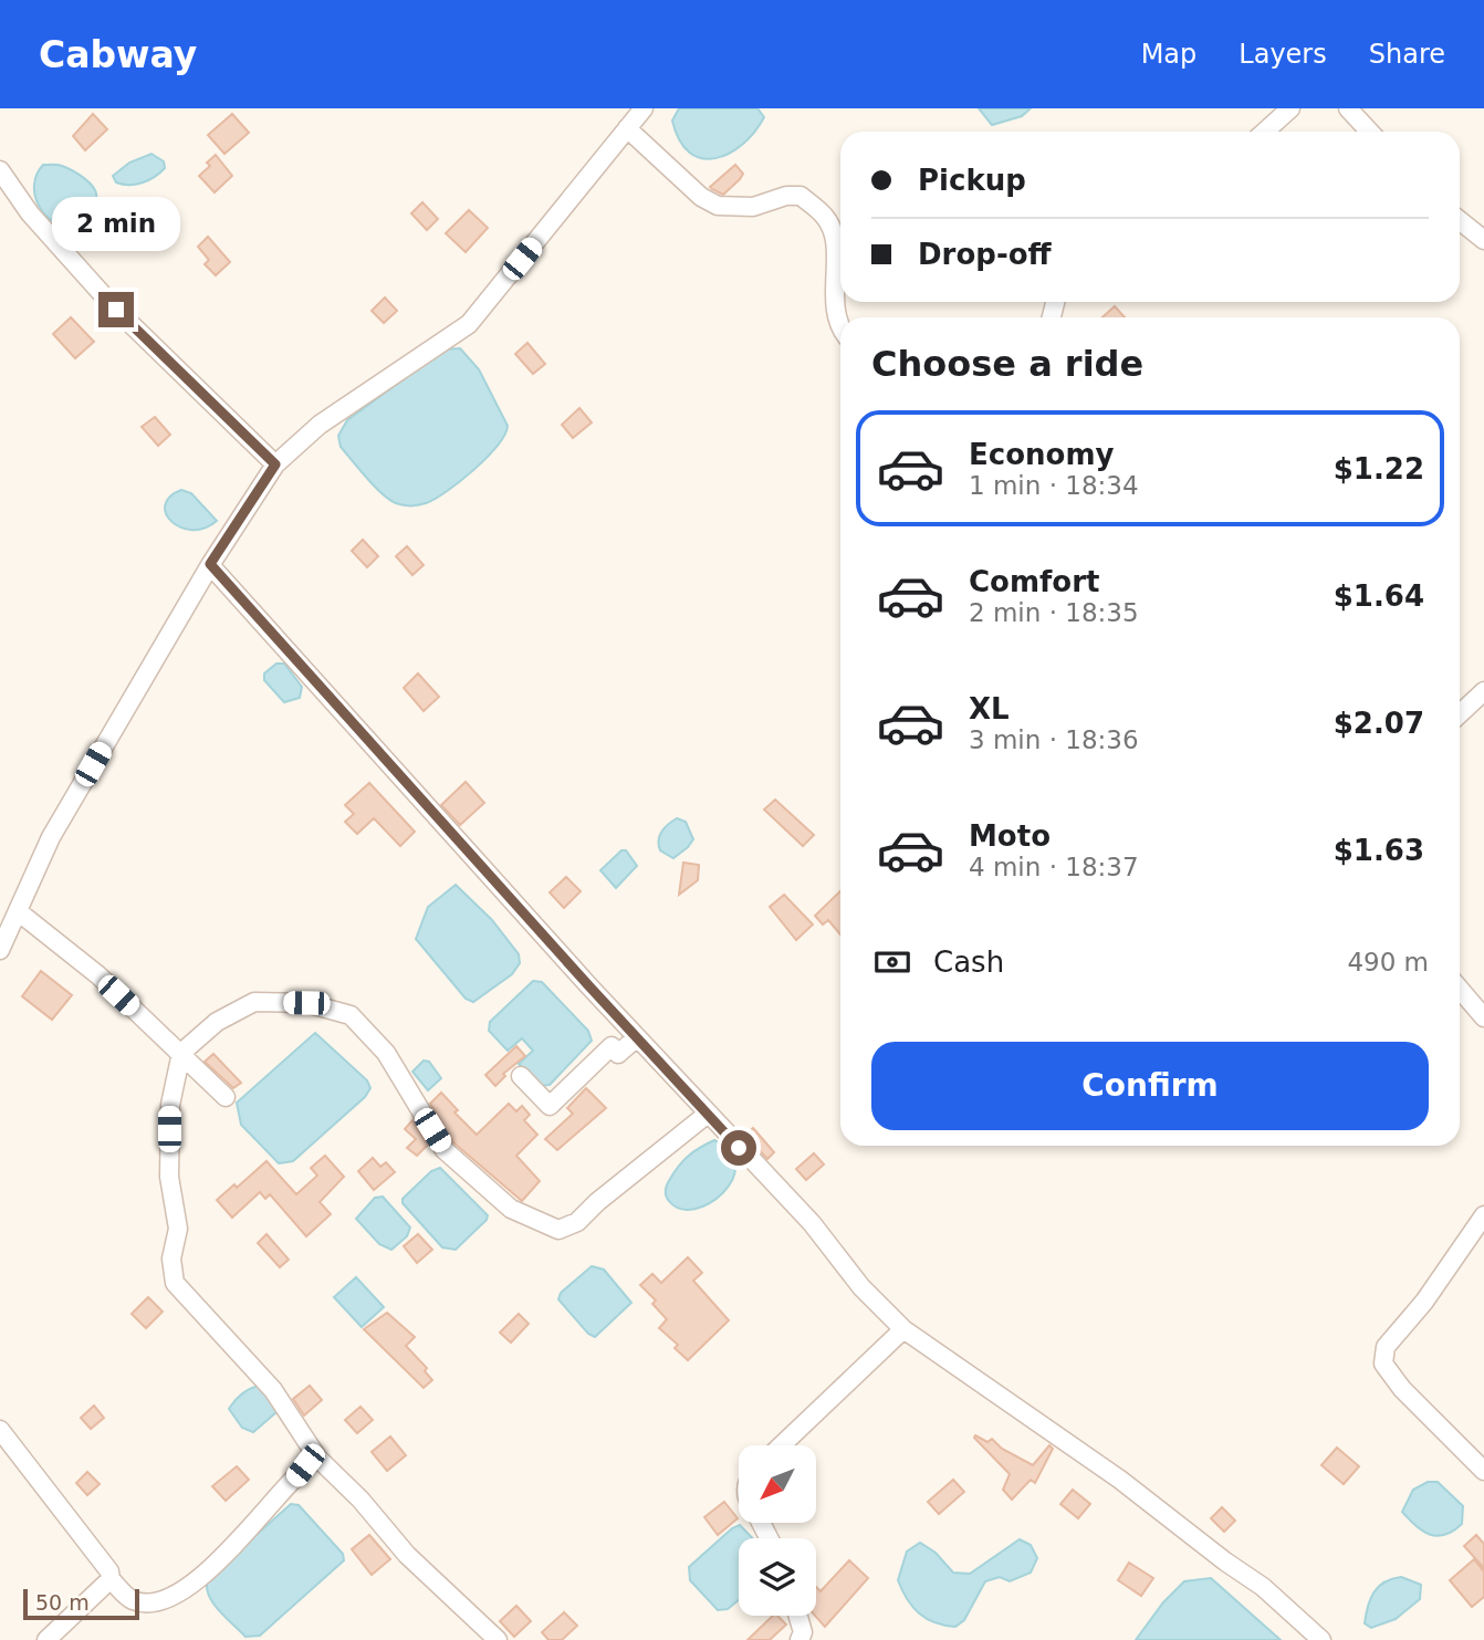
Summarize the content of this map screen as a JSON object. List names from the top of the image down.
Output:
{
  "scale_bar": "50 m",
  "north": "bottom left",
  "page": {
    "header": "Cabway",
    "nav": ["Map", "Layers", "Share"],
    "banner": ["Pickup", "Drop-off"],
    "bubble": "2 min",
    "heading": "Choose a ride",
    "list": [
      {
        "name": "Economy",
        "note": "1 min · 18:34",
        "value": "$1.22"
      },
      {
        "name": "Comfort",
        "note": "2 min · 18:35",
        "value": "$1.64"
      },
      {
        "name": "XL",
        "note": "3 min · 18:36",
        "value": "$2.07"
      },
      {
        "name": "Moto",
        "note": "4 min · 18:37",
        "value": "$1.63"
      }
    ],
    "pay": ["Cash", "490 m"],
    "buttons": "Confirm",
    "scale": "50 m"
  }
}
